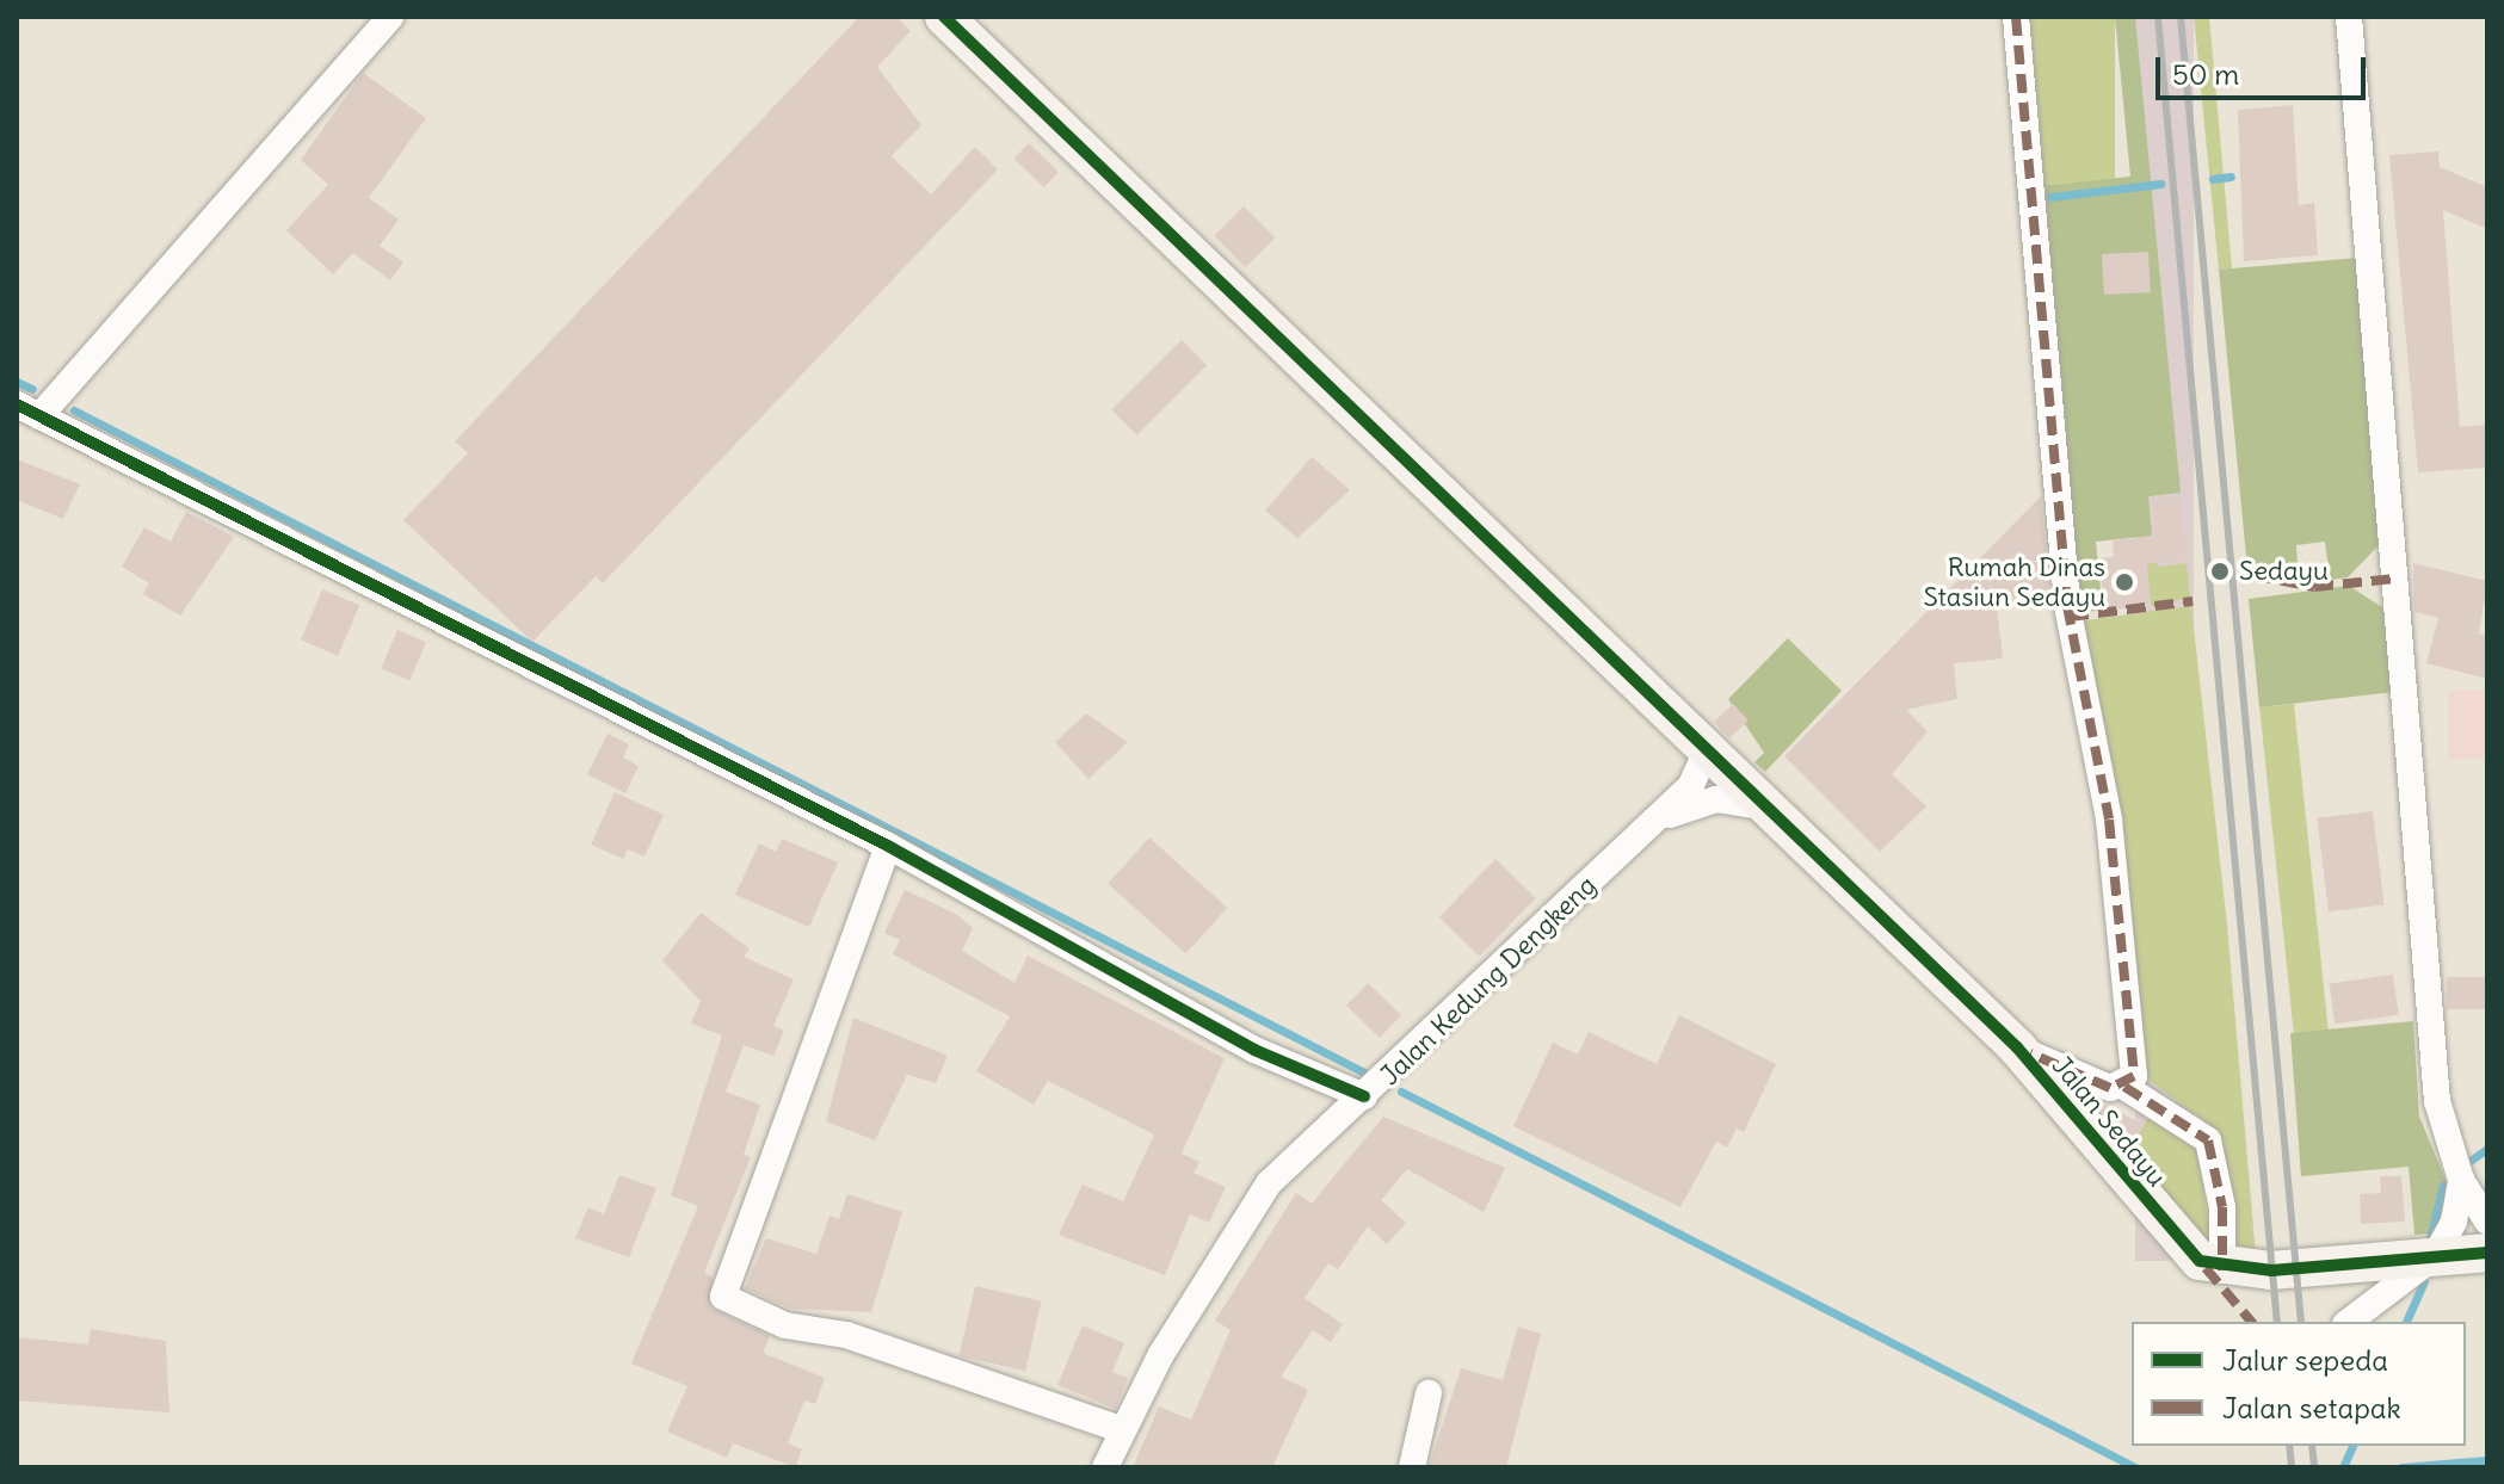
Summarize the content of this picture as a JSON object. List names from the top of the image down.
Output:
{
  "streets": {
    "street": ["Jalan Kedung Dengkeng", "Jalan Sedayu"]
  },
  "crossings": [
    ["Jalan Kedung Dengkeng", "Jalan Sedayu"]
  ],
  "places": ["Sedayu", "Rumah Dinas Stasiun Sedayu"],
  "legend": ["Jalur sepeda", "Jalan setapak"],
  "scale_bar": "50 m"
}
